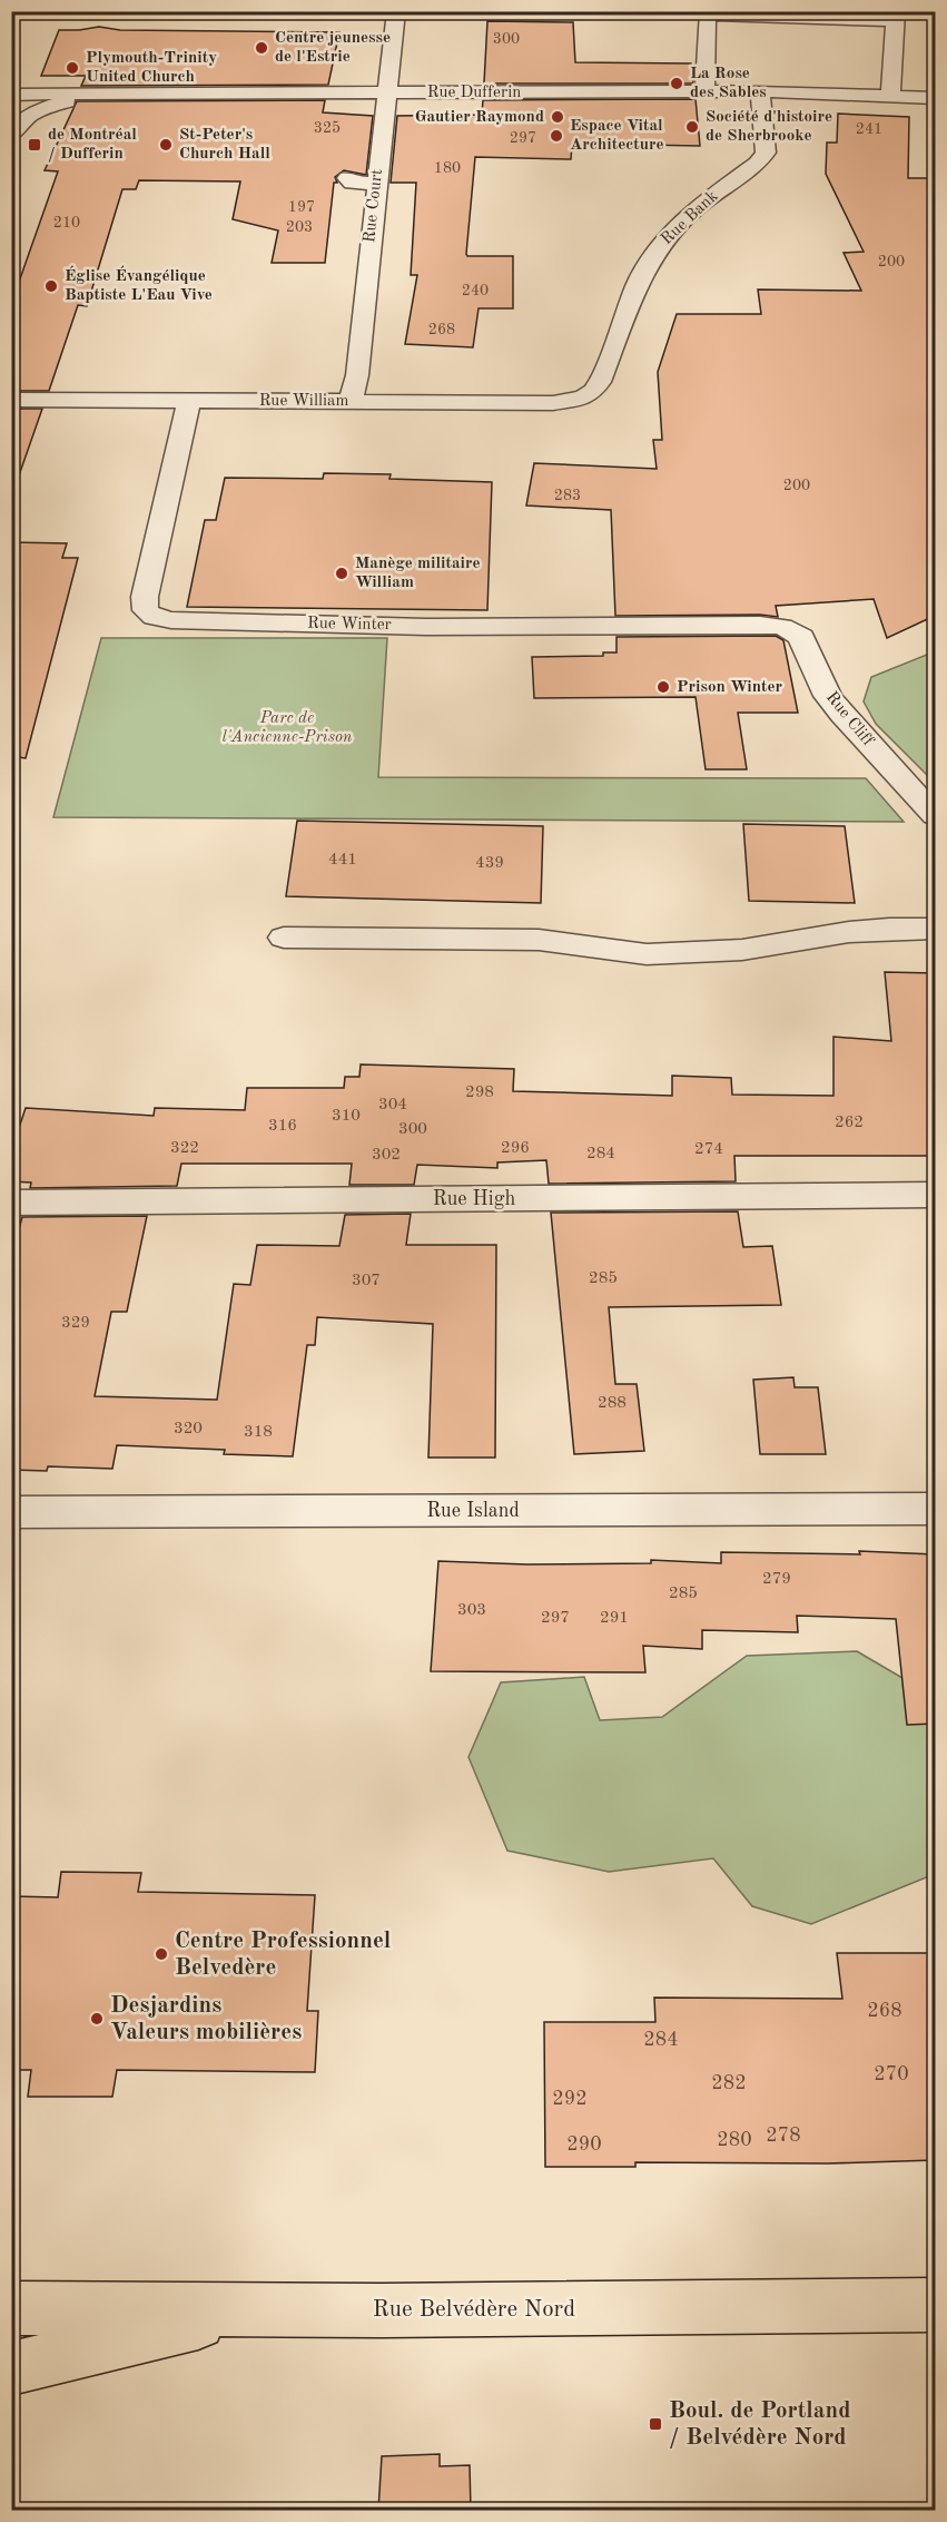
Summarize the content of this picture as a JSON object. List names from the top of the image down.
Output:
{
  "streets": {
    "main road": ["Rue Belvédère Nord"],
    "street": [
      "Rue Dufferin",
      "Rue Court",
      "Rue Bank",
      "Rue William",
      "Rue Winter",
      "Rue Cliff",
      "Rue High",
      "Rue Island"
    ]
  },
  "crossings": [
    ["Rue Dufferin", "Rue Court"],
    ["Rue Dufferin", "Rue Bank"],
    ["Rue Court", "Rue William"],
    ["Rue Bank", "Rue William"],
    ["Rue William", "Rue Winter"],
    ["Rue Winter", "Rue Cliff"]
  ],
  "parks": ["Parc de l'Ancienne-Prison"],
  "places": {
    "other": [
      "Centre jeunesse de l'Estrie",
      "Plymouth-Trinity United Church",
      "La Rose des Sables",
      "Gautier Raymond",
      "Société d'histoire de Sherbrooke",
      "Espace Vital Architecture",
      "St-Peter's Church Hall",
      "Église Évangélique Baptiste L'Eau Vive",
      "Manège militaire William",
      "Prison Winter",
      "Centre Professionnel Belvedère",
      "Desjardins Valeurs mobilières"
    ],
    "transit": ["de Montréal / Dufferin", "Boul. de Portland / Belvédère Nord"]
  },
  "house_numbers": [
    "300",
    "325",
    "241",
    "297",
    "180",
    "197",
    "210",
    "203",
    "200",
    "240",
    "268",
    "200",
    "283",
    "441",
    "439",
    "298",
    "304",
    "310",
    "262",
    "316",
    "300",
    "322",
    "296",
    "274",
    "284",
    "302",
    "285",
    "307",
    "329",
    "288",
    "320",
    "318",
    "279",
    "285",
    "303",
    "297",
    "291",
    "268",
    "284",
    "270",
    "282",
    "292",
    "278",
    "280",
    "290"
  ]
}
